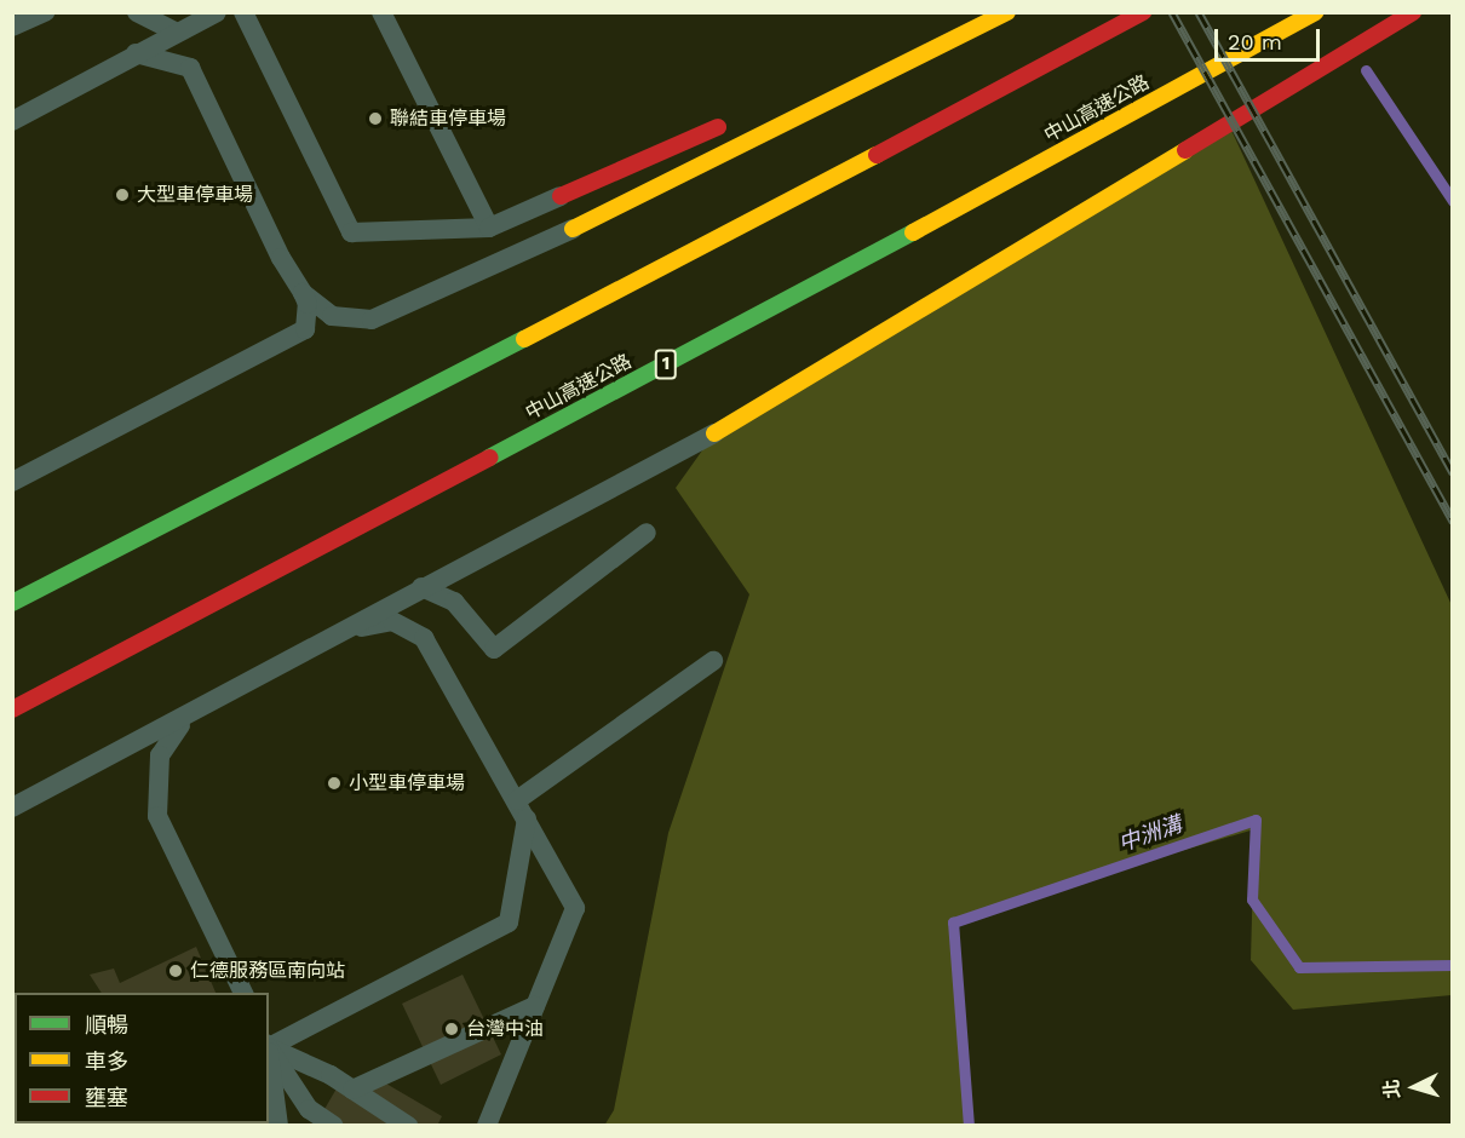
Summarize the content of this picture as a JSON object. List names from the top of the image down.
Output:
{
  "streets": {
    "highway": ["中山高速公路", "1"]
  },
  "water": ["中洲溝"],
  "places": [
    "聯結車停車場",
    "大型車停車場",
    "小型車停車場",
    "仁德服務區南向站",
    "台灣中油"
  ],
  "legend": ["順暢", "車多", "壅塞"],
  "scale_bar": "20 m",
  "north": "left"
}
